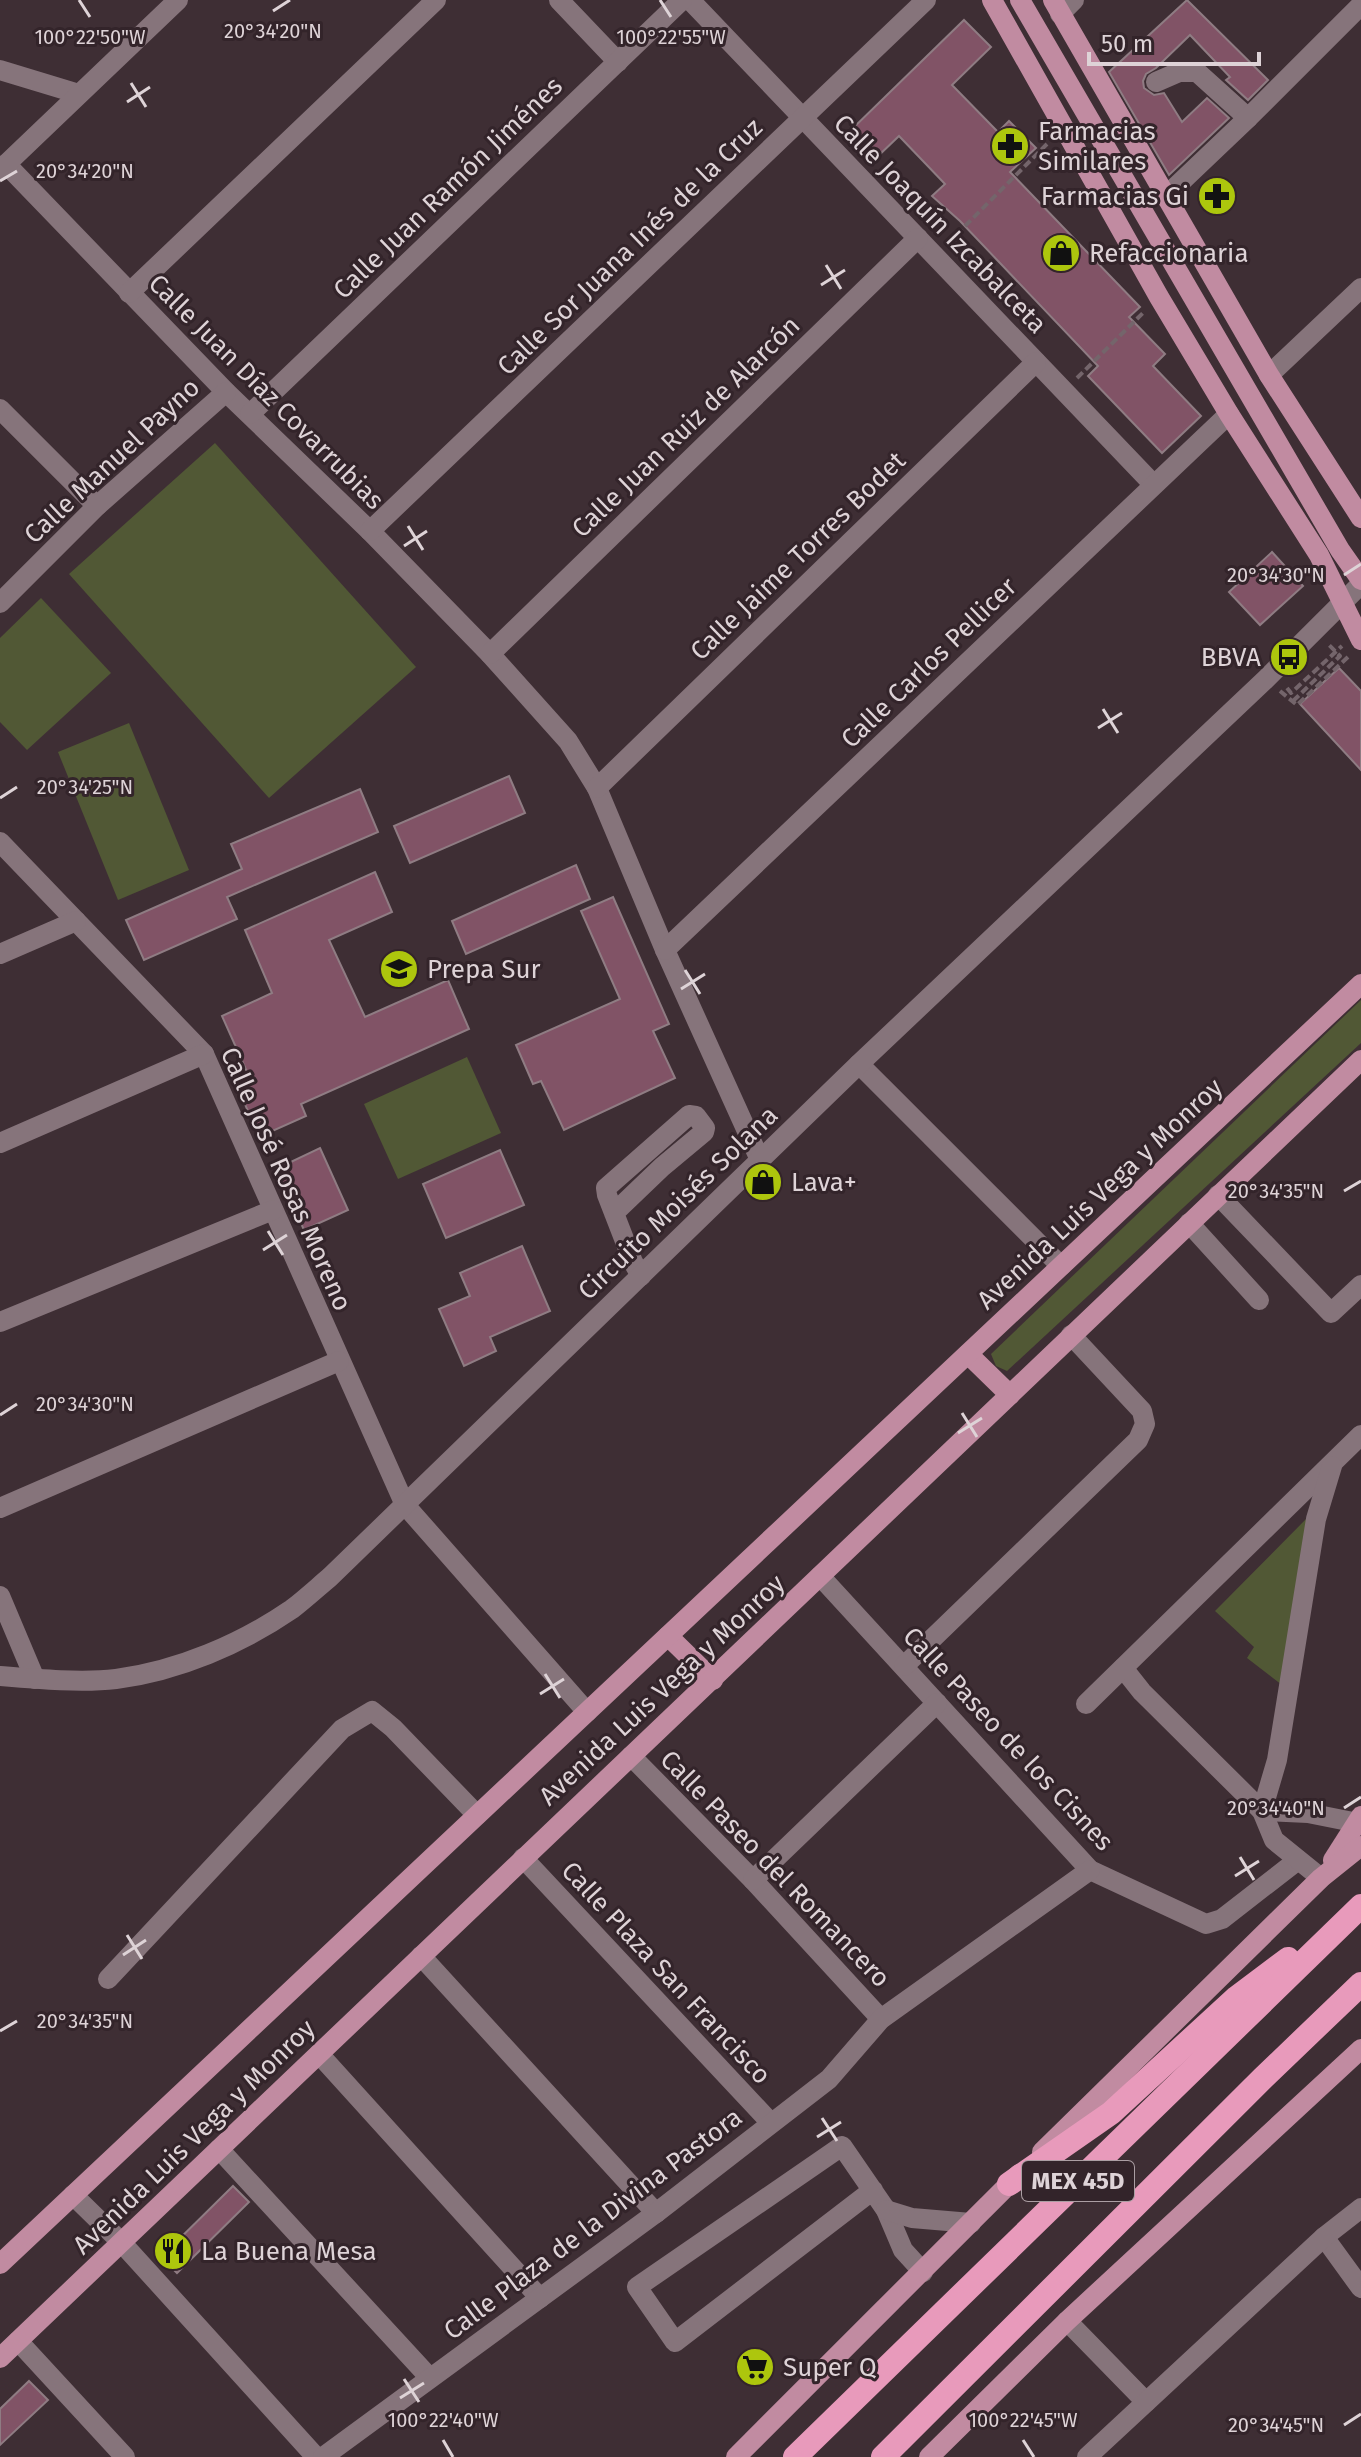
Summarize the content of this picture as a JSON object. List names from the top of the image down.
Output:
{
  "streets": {
    "highway": ["MEX 45D"],
    "main road": ["Avenida Luis Vega y Monroy"],
    "street": [
      "Calle Juan Ramón Jiménes",
      "Calle Joaquín Izcabalceta",
      "Calle Sor Juana Inés de la Cruz",
      "Calle Juan Díaz Covarrubias",
      "Calle Juan Ruiz de Alarcón",
      "Calle Manuel Payno",
      "Calle Jaime Torres Bodet",
      "Calle Carlos Pellicer",
      "Calle José Rosas Moreno",
      "Circuito Moisés Solana",
      "Calle Paseo de los Cisnes",
      "Calle Paseo del Romancero",
      "Calle Plaza San Francisco",
      "Calle Plaza de la Divina Pastora"
    ]
  },
  "crossings": [
    ["Calle Juan Ramón Jiménes", "Calle Juan Díaz Covarrubias"],
    ["Calle Joaquín Izcabalceta", "Calle Sor Juana Inés de la Cruz"],
    ["Calle Joaquín Izcabalceta", "Calle Juan Ruiz de Alarcón"],
    ["Calle Joaquín Izcabalceta", "Calle Jaime Torres Bodet"],
    ["Calle Joaquín Izcabalceta", "Calle Carlos Pellicer"],
    ["Calle Sor Juana Inés de la Cruz", "Calle Juan Díaz Covarrubias"],
    ["Calle Juan Díaz Covarrubias", "Calle Juan Ruiz de Alarcón"],
    ["Calle Juan Díaz Covarrubias", "Calle Manuel Payno"],
    ["Calle Juan Díaz Covarrubias", "Calle Jaime Torres Bodet"],
    ["Calle Juan Díaz Covarrubias", "Calle Carlos Pellicer"],
    ["Calle Juan Díaz Covarrubias", "Circuito Moisés Solana"],
    ["Calle José Rosas Moreno", "Avenida Luis Vega y Monroy"],
    ["Calle José Rosas Moreno", "Circuito Moisés Solana"],
    ["Avenida Luis Vega y Monroy", "Calle Paseo de los Cisnes"],
    ["Avenida Luis Vega y Monroy", "Calle Paseo del Romancero"],
    ["Avenida Luis Vega y Monroy", "Calle Plaza San Francisco"],
    ["Calle Paseo de los Cisnes", "Calle Plaza de la Divina Pastora"],
    ["Calle Paseo del Romancero", "Calle Plaza de la Divina Pastora"],
    ["Calle Plaza San Francisco", "Calle Plaza de la Divina Pastora"]
  ],
  "places": {
    "pharmacy": ["Farmacias Similares", "Farmacias Gi"],
    "shop": ["Refaccionaria", "Lava+"],
    "bus stop": ["BBVA"],
    "school or university": ["Prepa Sur"],
    "restaurant": ["La Buena Mesa"],
    "supermarket": ["Super Q"]
  },
  "scale_bar": "50 m",
  "coordinates": [
    "20°34'20\"N",
    "100°22'50\"W",
    "100°22'55\"W",
    "20°34'30\"N",
    "20°34'25\"N",
    "20°34'35\"N",
    "20°34'40\"N",
    "100°22'40\"W",
    "100°22'45\"W",
    "20°34'45\"N"
  ]
}
